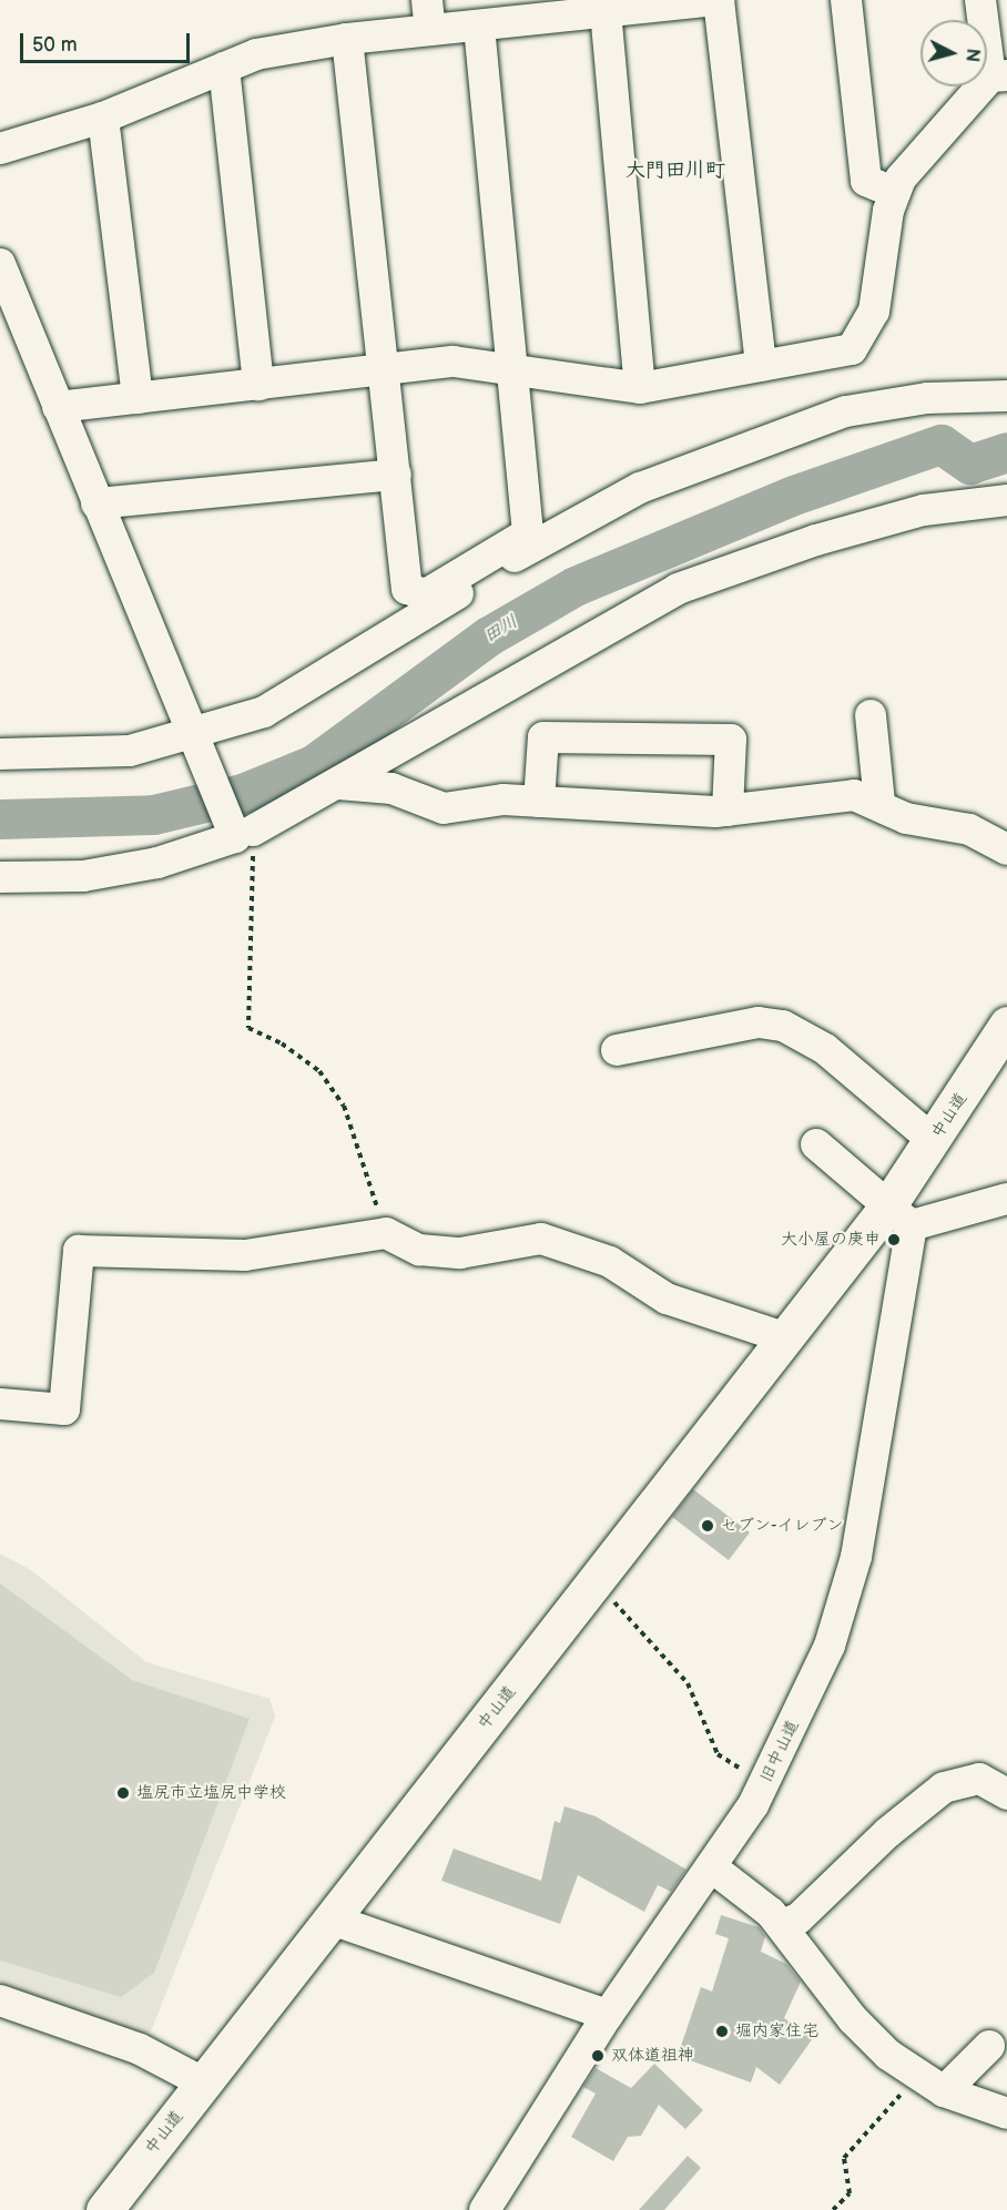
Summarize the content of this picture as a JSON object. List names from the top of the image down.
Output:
{
  "streets": {
    "highway": ["中山道"],
    "street": ["旧中山道"]
  },
  "crossings": [
    ["中山道", "旧中山道"]
  ],
  "districts": ["大門田川町"],
  "water": ["田川"],
  "places": [
    "大小屋の庚申",
    "セブン-イレブン",
    "塩尻市立塩尻中学校",
    "堀内家住宅",
    "双体道祖神"
  ],
  "scale_bar": "50 m",
  "north": "right"
}
